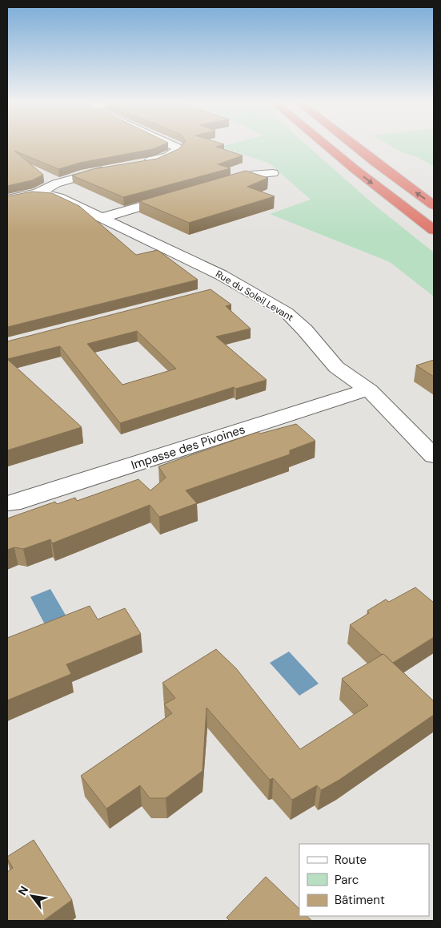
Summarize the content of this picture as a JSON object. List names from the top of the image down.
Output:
{
  "streets": {
    "street": ["Rue du Soleil Levant", "Impasse des Pivoines"]
  },
  "crossings": [
    ["Rue du Soleil Levant", "Impasse des Pivoines"]
  ],
  "legend": ["Route", "Parc", "Bâtiment"],
  "north": "top left"
}
